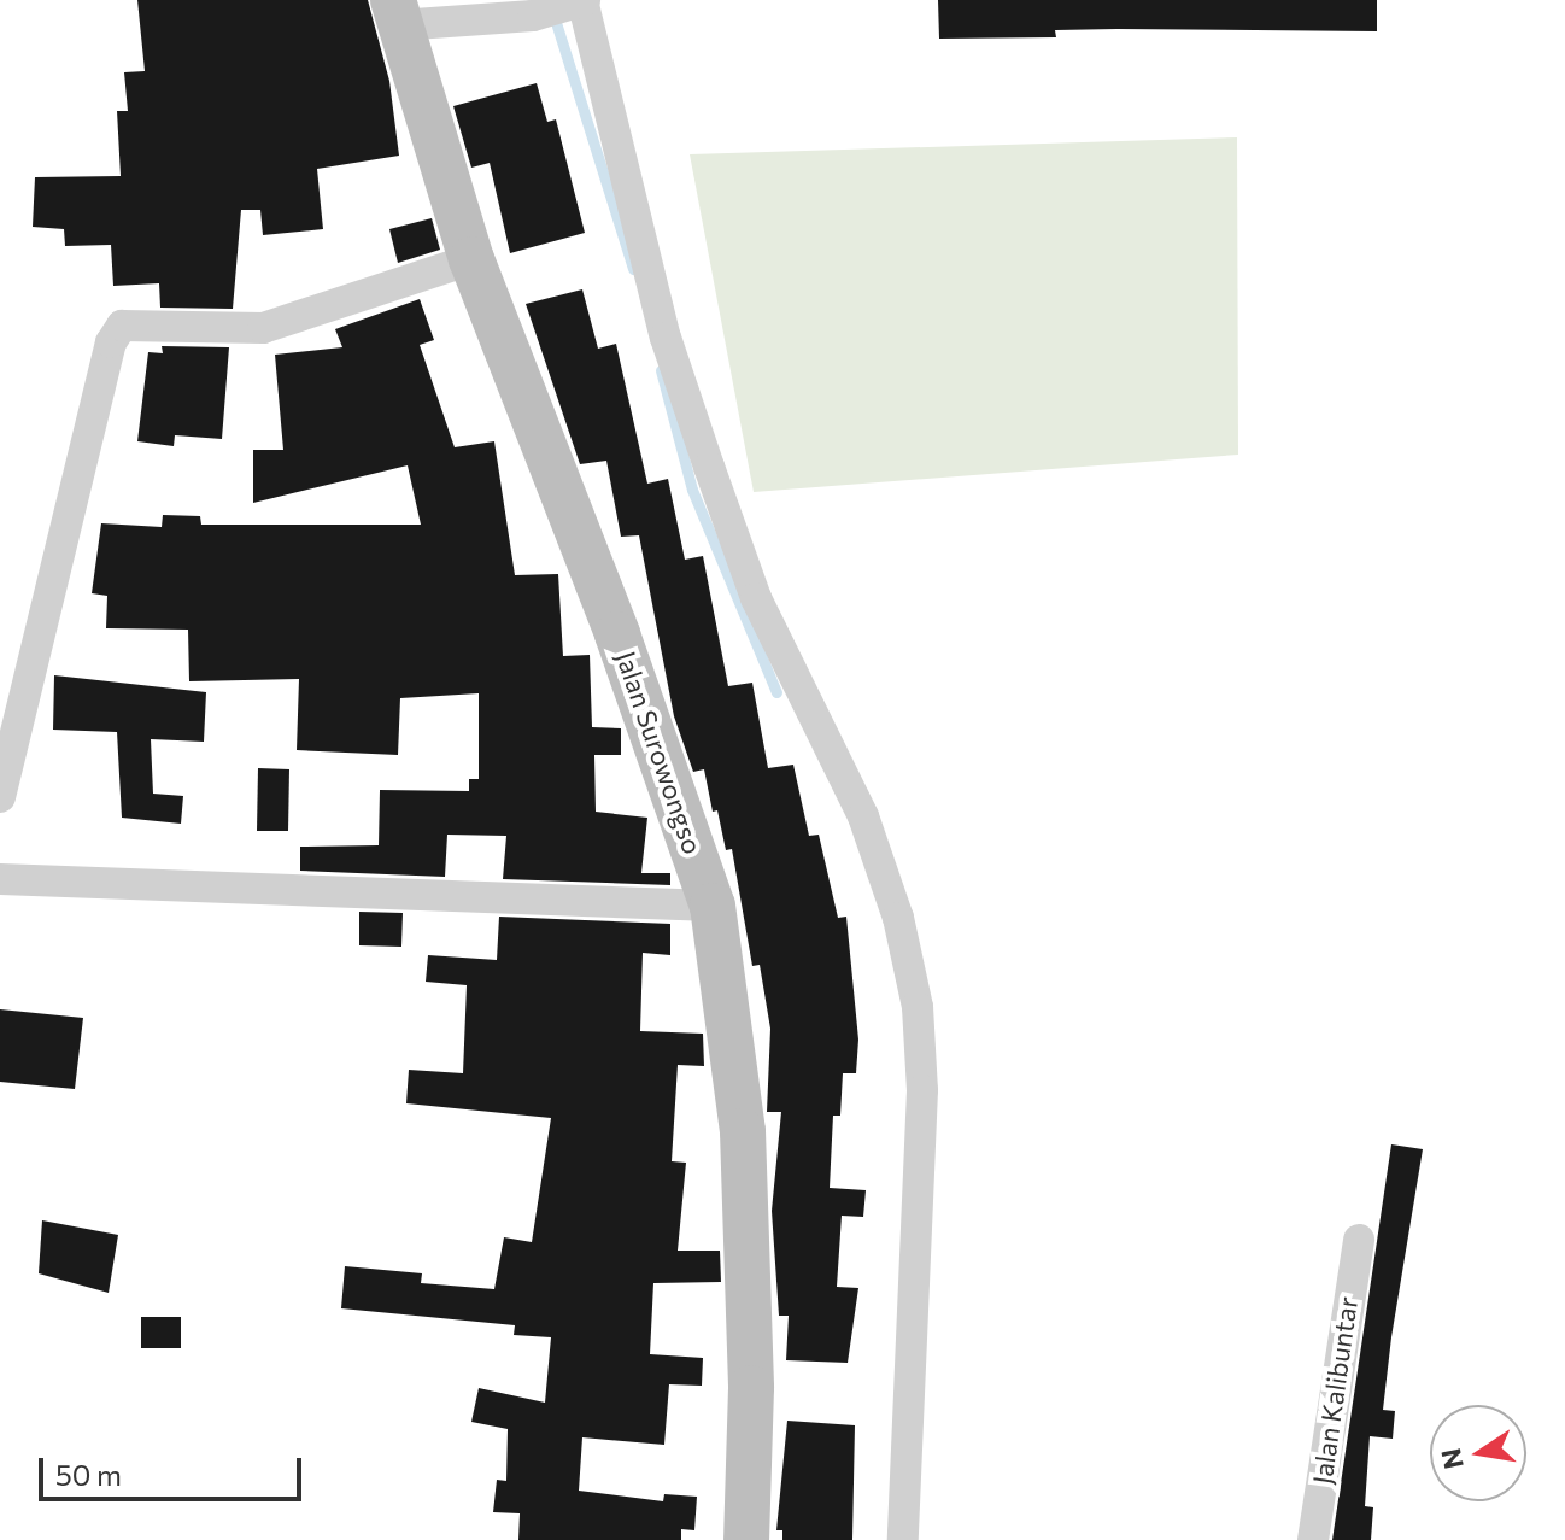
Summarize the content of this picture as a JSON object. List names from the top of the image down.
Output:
{
  "streets": {
    "street": ["Jalan Surowongso", "Jalan Kalibuntar"]
  },
  "scale_bar": "50 m",
  "north": "left"
}
